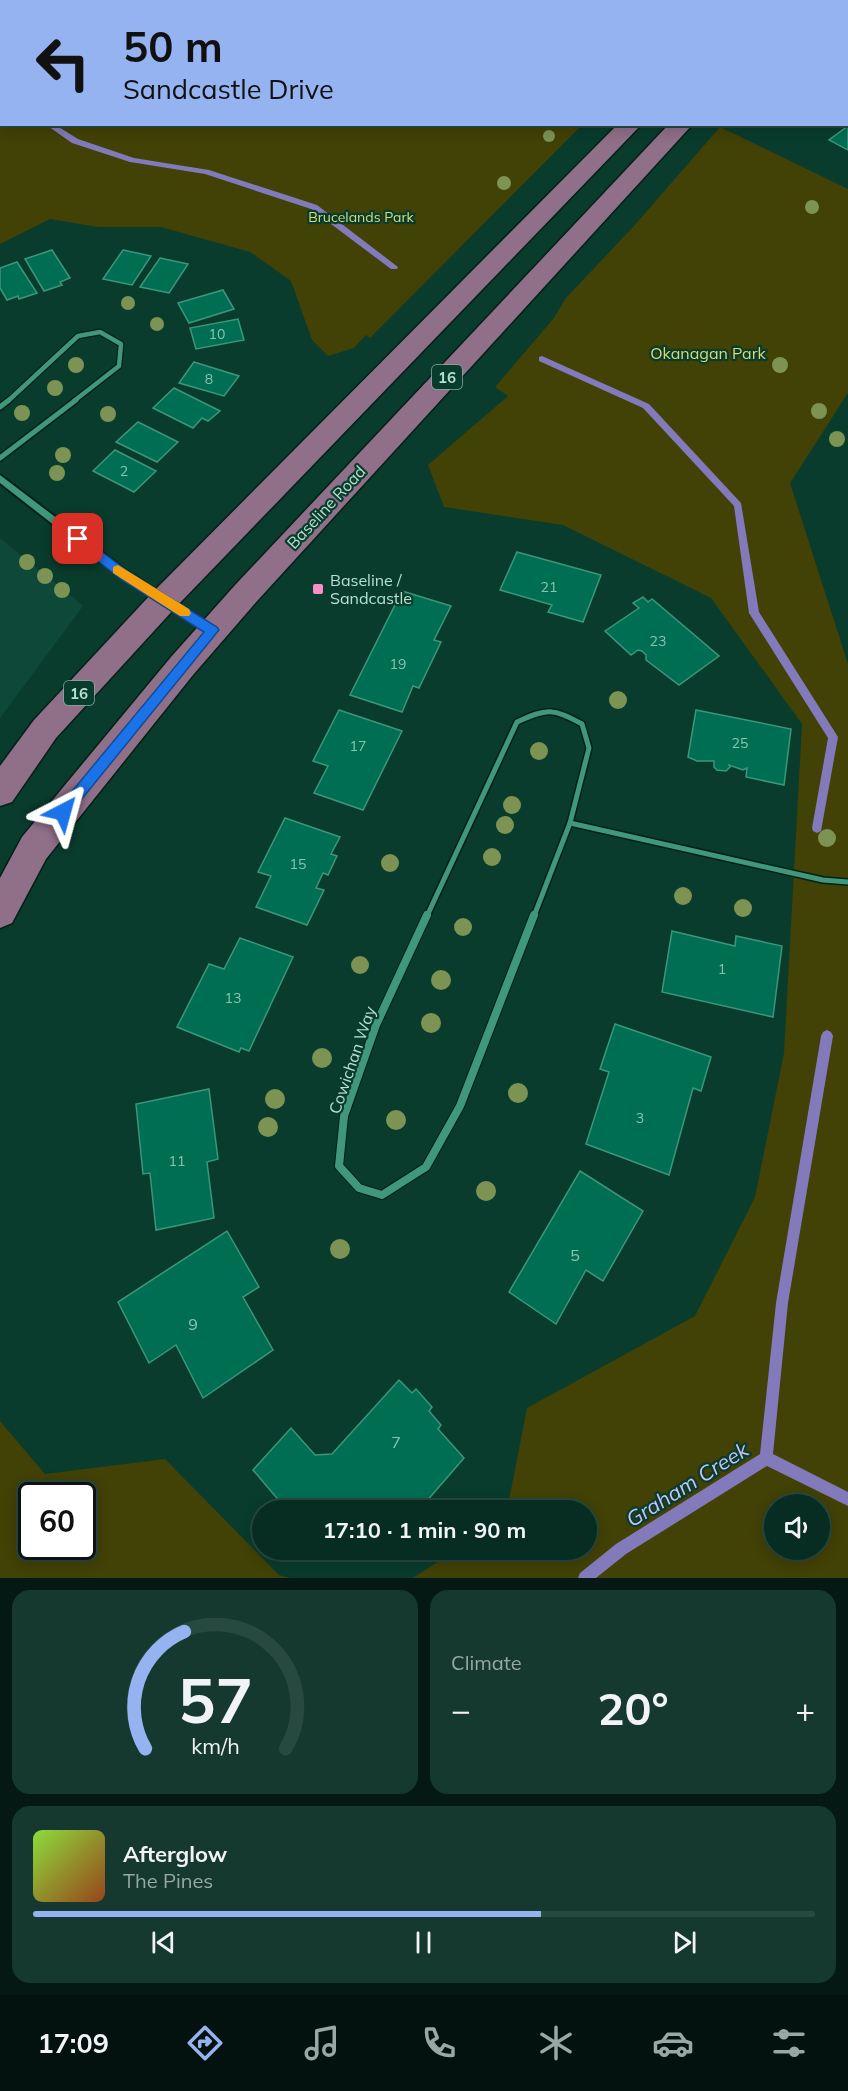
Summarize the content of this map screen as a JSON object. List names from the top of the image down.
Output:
{
  "streets": {
    "main road": ["16", "Baseline Road"],
    "street": ["Cowichan Way"]
  },
  "water": ["Graham Creek"],
  "parks": ["Brucelands Park", "Okanagan Park"],
  "places": {
    "transit": ["Baseline / Sandcastle"]
  },
  "house_numbers": [
    "10",
    "8",
    "2",
    "21",
    "23",
    "19",
    "25",
    "17",
    "15",
    "1",
    "13",
    "3",
    "11",
    "5",
    "9",
    "7"
  ],
  "page": {
    "turn": ["50 m", "Sandcastle Drive"],
    "limit": "60",
    "trip": "17:10 · 1 min · 90 m",
    "tile": "Climate",
    "heat": ["−", "20°", "+"],
    "song": ["Afterglow", "The Pines"],
    "tabs": "17:09",
    "gauge": ["57", "km/h"]
  }
}
